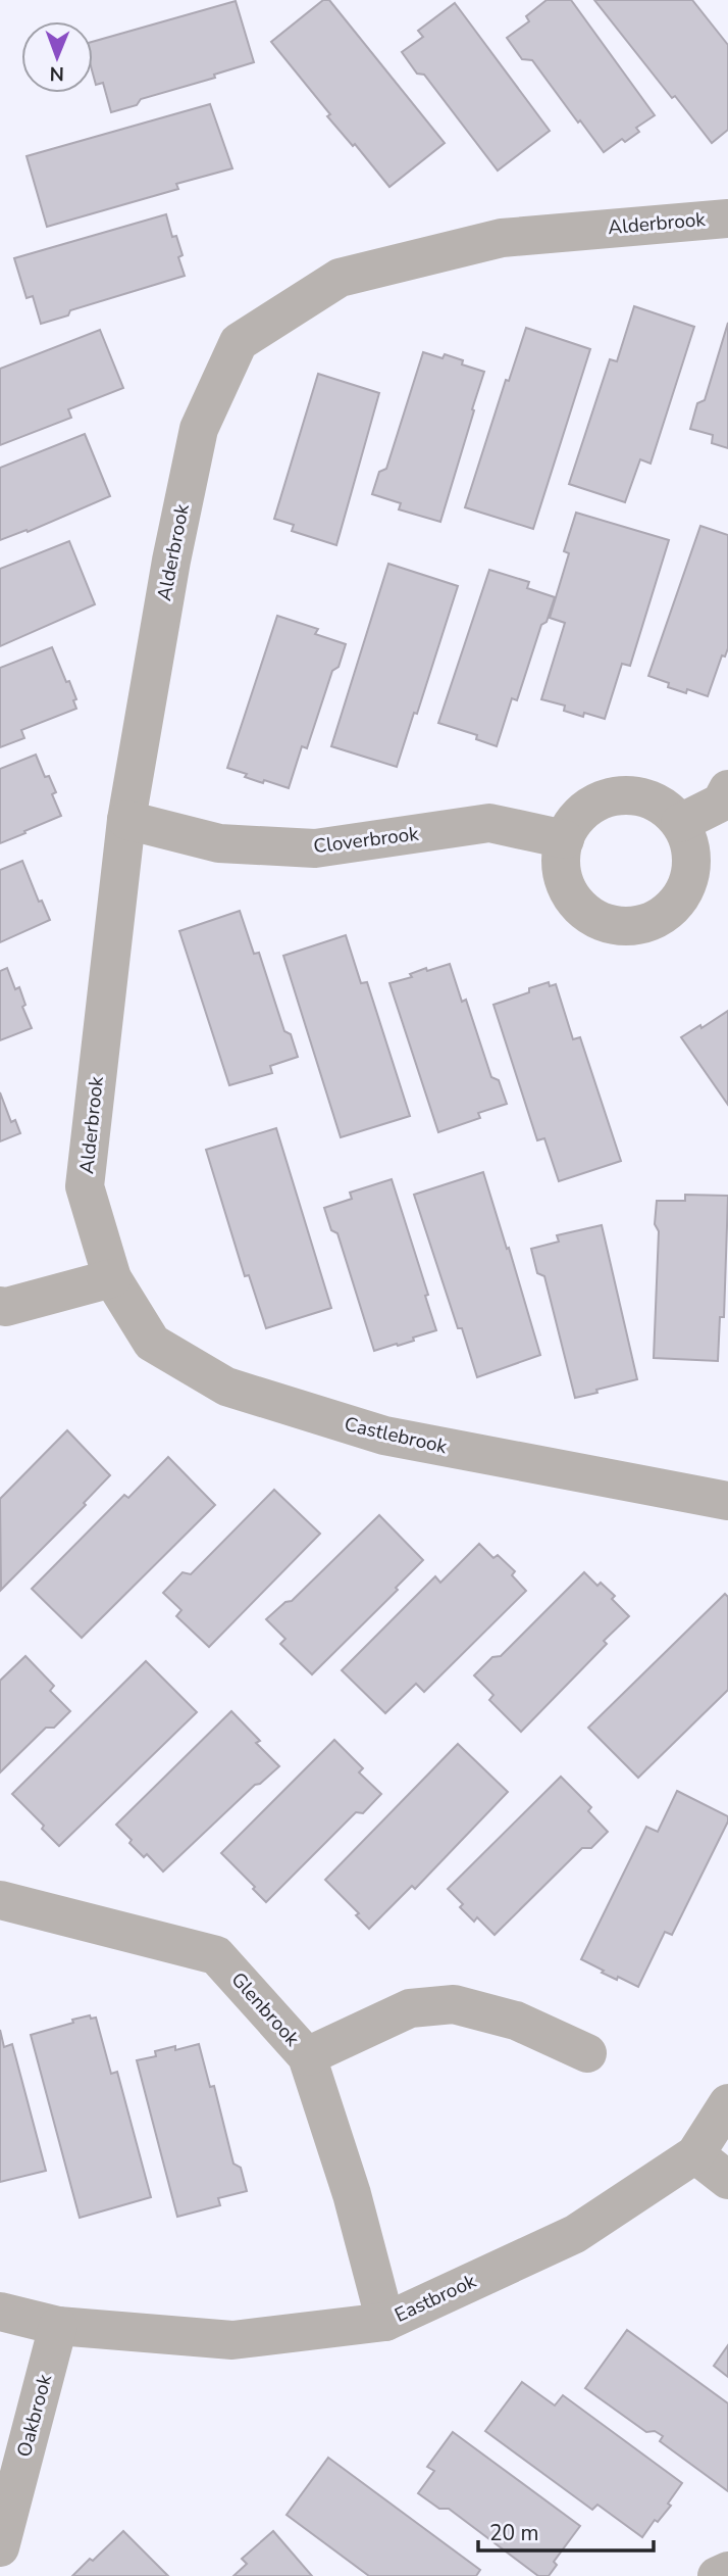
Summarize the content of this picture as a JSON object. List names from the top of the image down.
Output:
{
  "streets": {
    "street": [
      "Alderbrook",
      "Cloverbrook",
      "Castlebrook",
      "Glenbrook",
      "Eastbrook",
      "Oakbrook"
    ]
  },
  "crossings": [
    ["Alderbrook", "Cloverbrook"],
    ["Alderbrook", "Castlebrook"],
    ["Glenbrook", "Eastbrook"],
    ["Eastbrook", "Oakbrook"]
  ],
  "scale_bar": "20 m",
  "north": "bottom"
}
